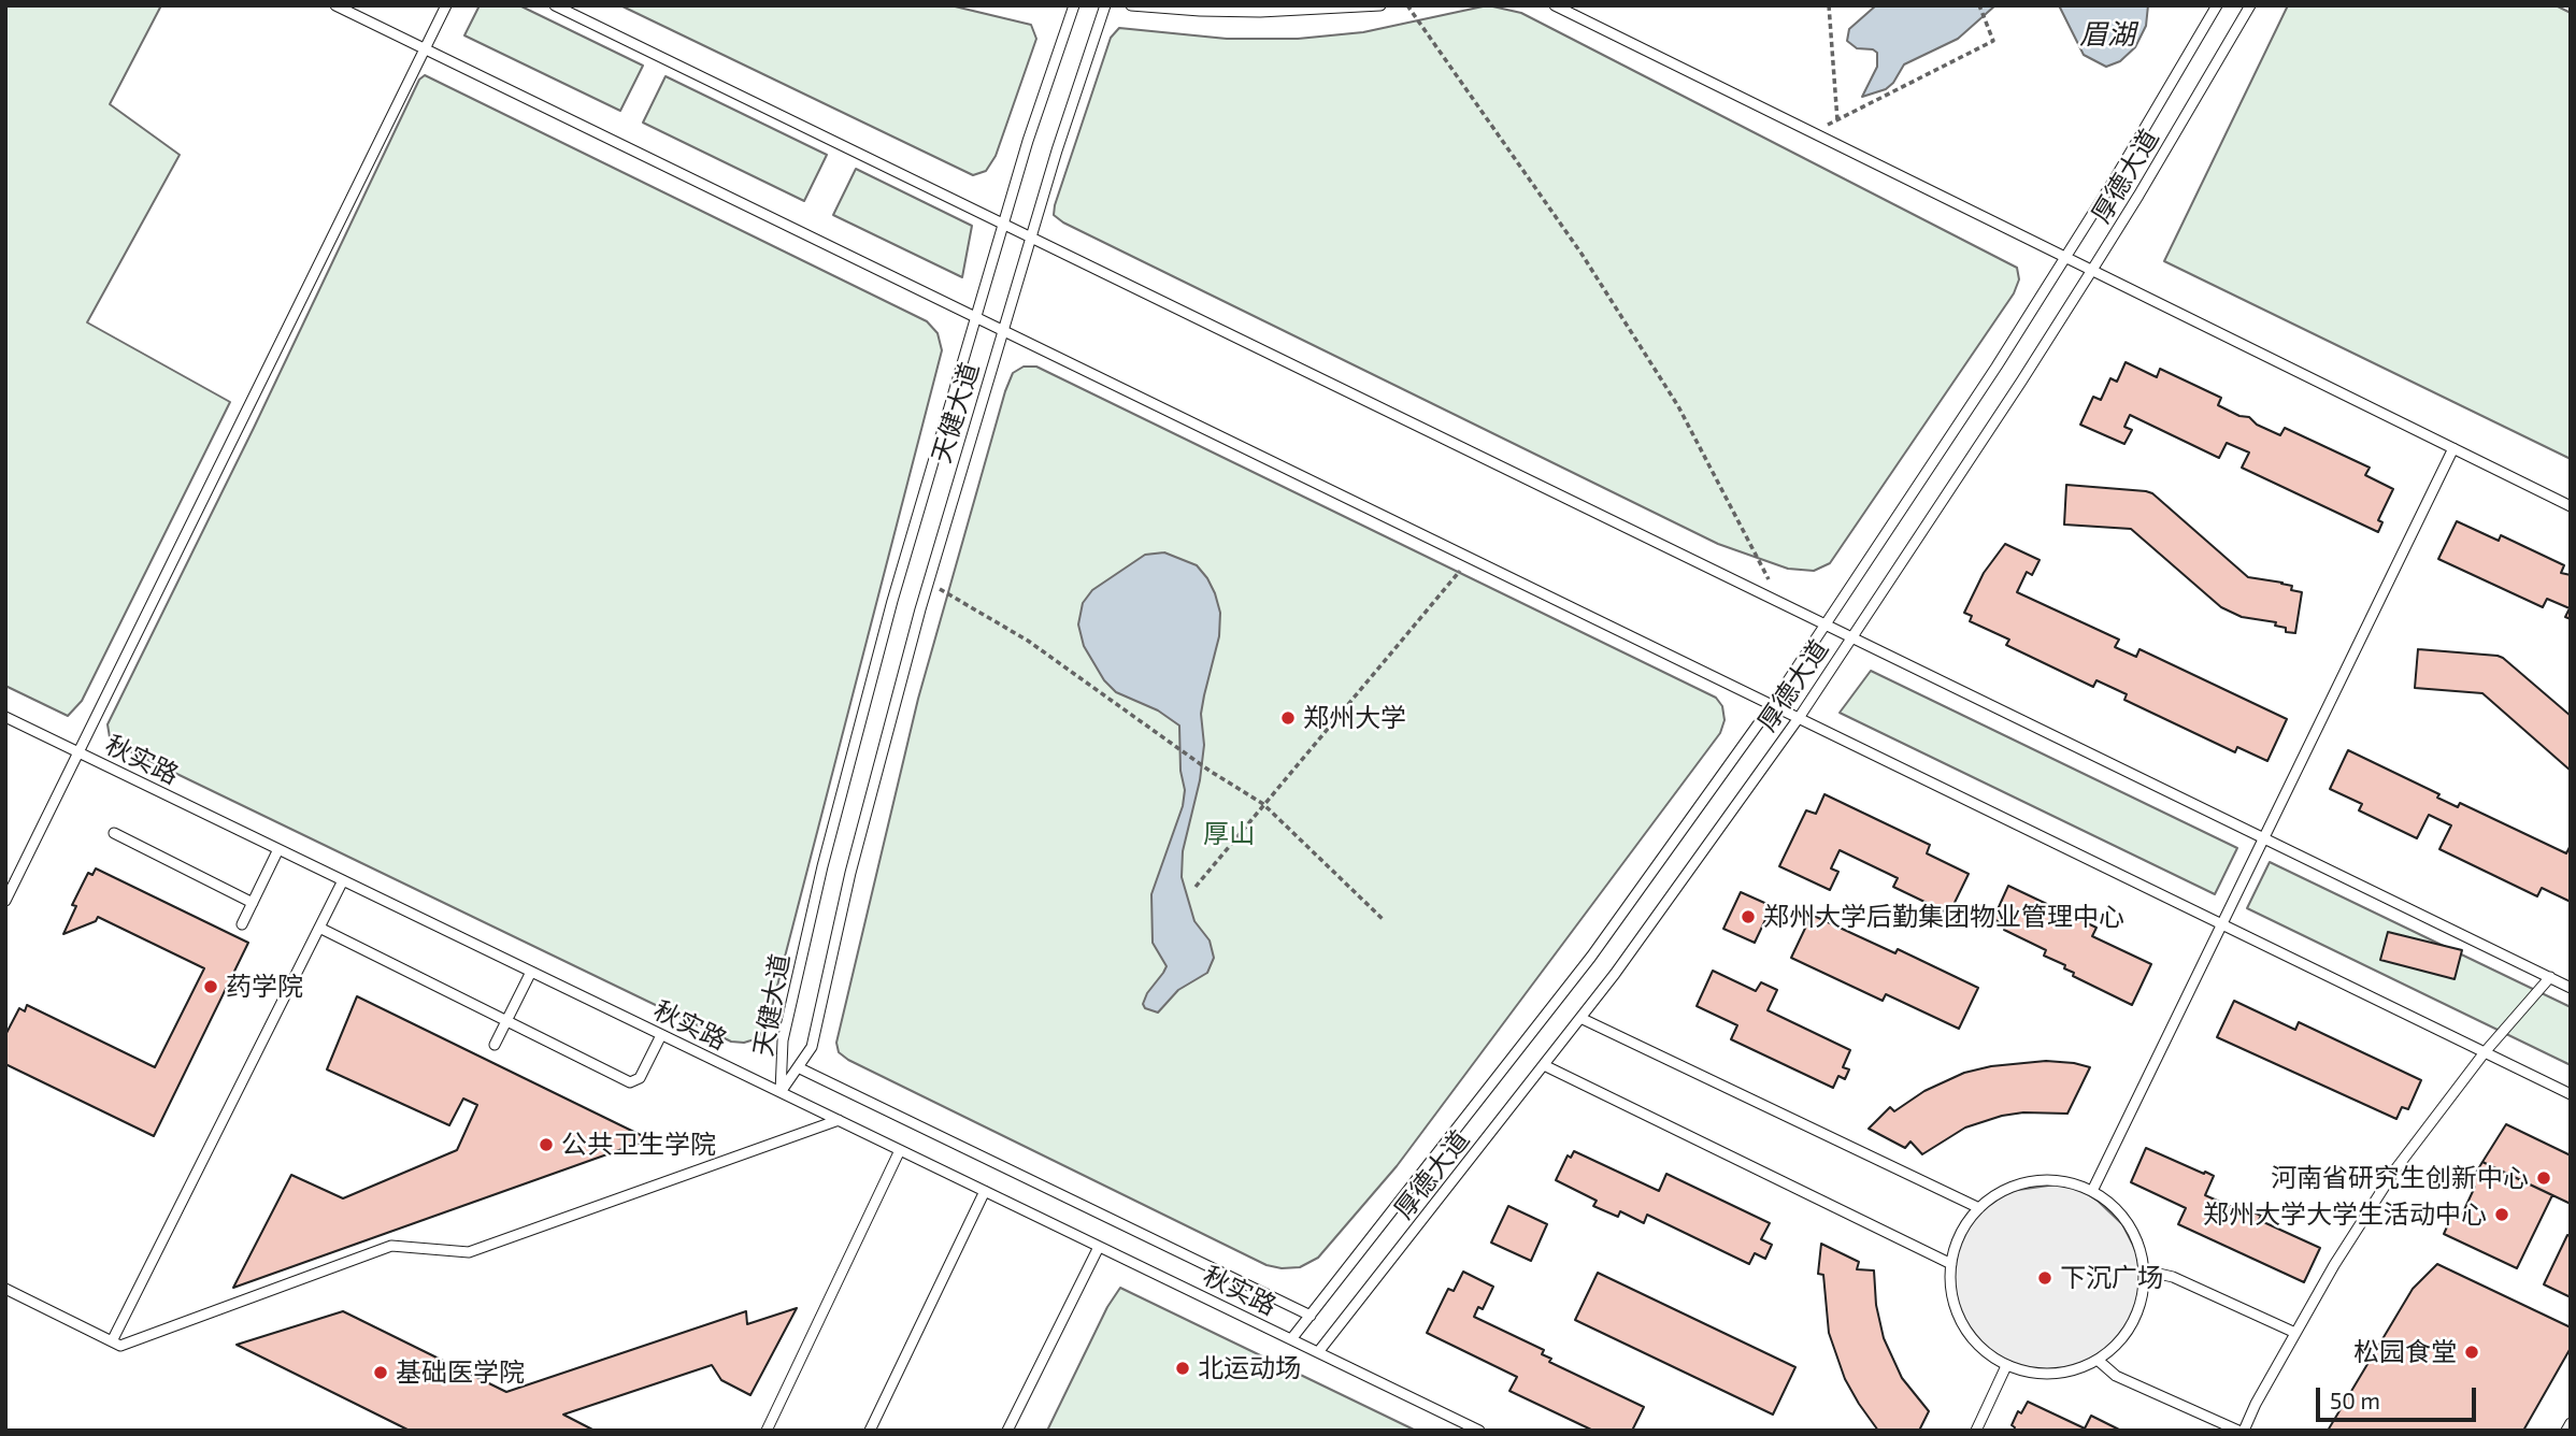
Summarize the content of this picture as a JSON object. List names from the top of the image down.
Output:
{
  "streets": {
    "lane": ["厚德大道", "天健大道", "秋实路"]
  },
  "crossings": [
    ["厚德大道", "秋实路"],
    ["天健大道", "秋实路"]
  ],
  "water": ["眉湖"],
  "parks": ["厚山"],
  "places": [
    "郑州大学",
    "郑州大学后勤集团物业管理中心",
    "药学院",
    "公共卫生学院",
    "河南省研究生创新中心",
    "郑州大学大学生活动中心",
    "下沉广场",
    "松园食堂",
    "北运动场",
    "基础医学院"
  ],
  "scale_bar": "50 m"
}
